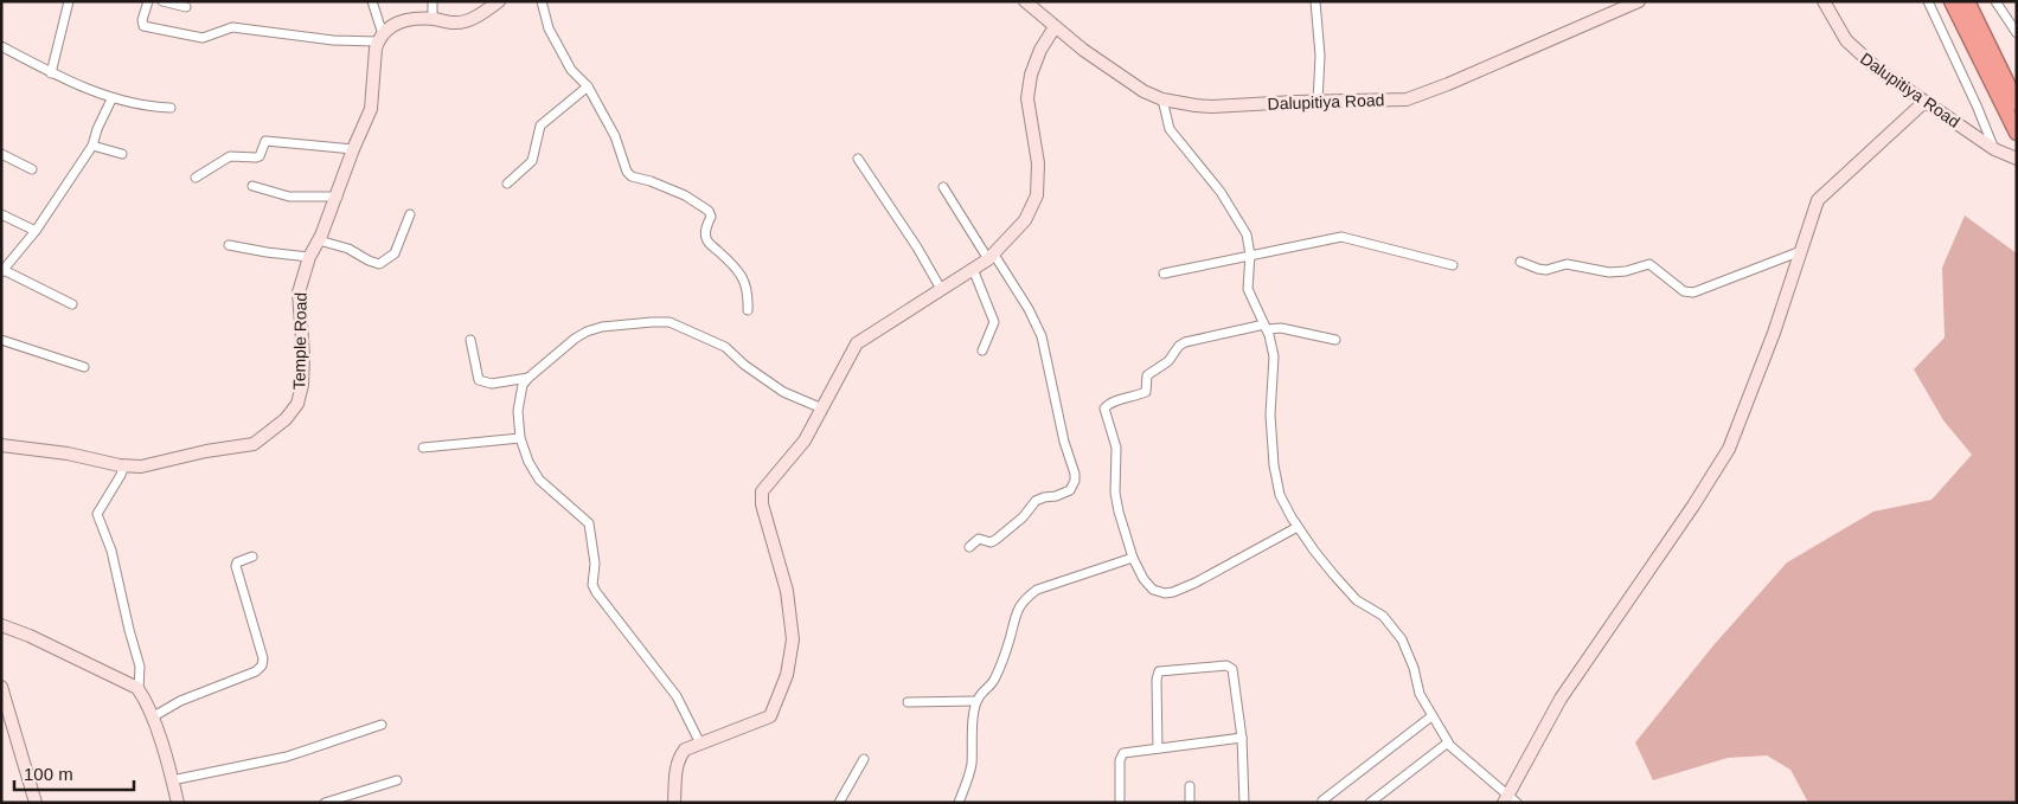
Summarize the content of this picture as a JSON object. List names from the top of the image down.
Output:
{
  "streets": {
    "street": ["Dalupitiya Road", "Temple Road"]
  },
  "scale_bar": "100 m"
}
